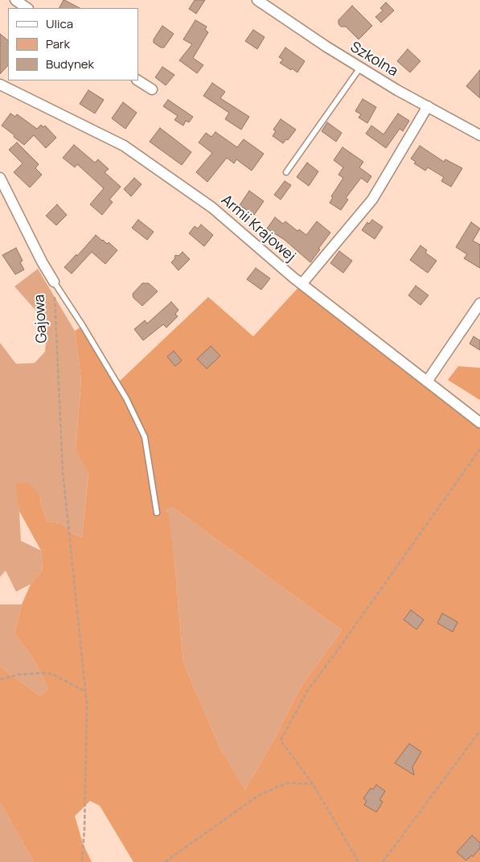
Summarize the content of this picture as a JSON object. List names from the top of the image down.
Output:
{
  "streets": {
    "street": ["Szkolna", "Armii Krajowej", "Gajowa"]
  },
  "legend": ["Ulica", "Park", "Budynek"]
}
